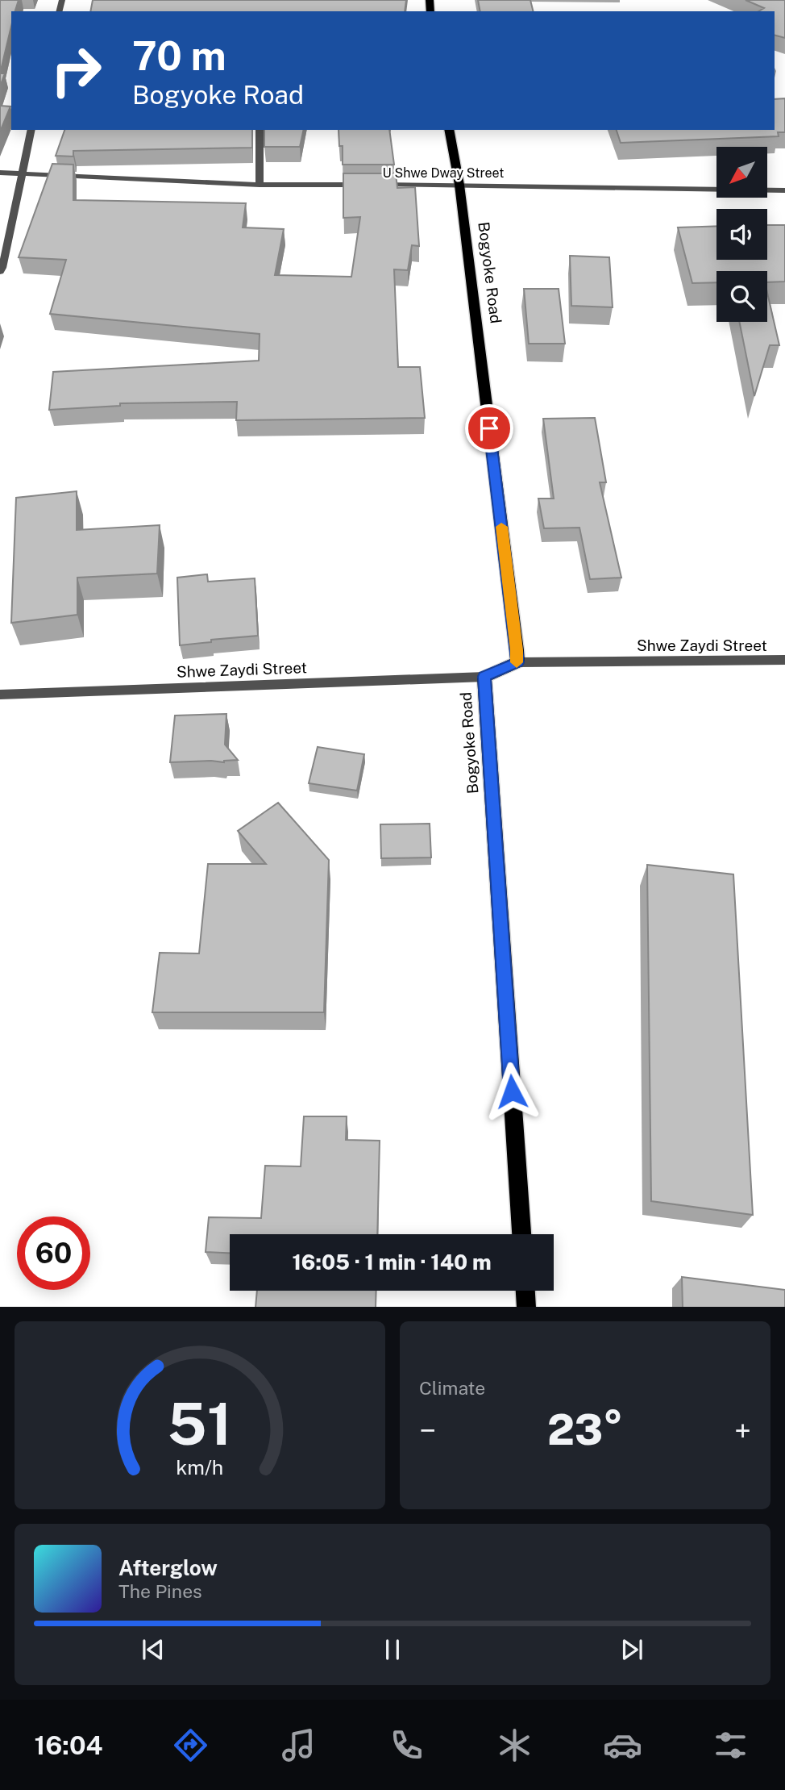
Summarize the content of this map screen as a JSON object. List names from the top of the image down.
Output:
{
  "streets": {
    "main road": ["Bogyoke Road"],
    "street": ["U Shwe Dway Street", "Shwe Zaydi Street"]
  },
  "crossings": [
    ["U Shwe Dway Street", "Bogyoke Road"],
    ["Bogyoke Road", "Shwe Zaydi Street"]
  ],
  "north": "bottom left",
  "page": {
    "turn": ["70 m", "Bogyoke Road"],
    "limit": "60",
    "trip": "16:05 · 1 min · 140 m",
    "tile": "Climate",
    "heat": ["−", "23°", "+"],
    "song": ["Afterglow", "The Pines"],
    "tabs": "16:04",
    "gauge": ["51", "km/h"]
  }
}
